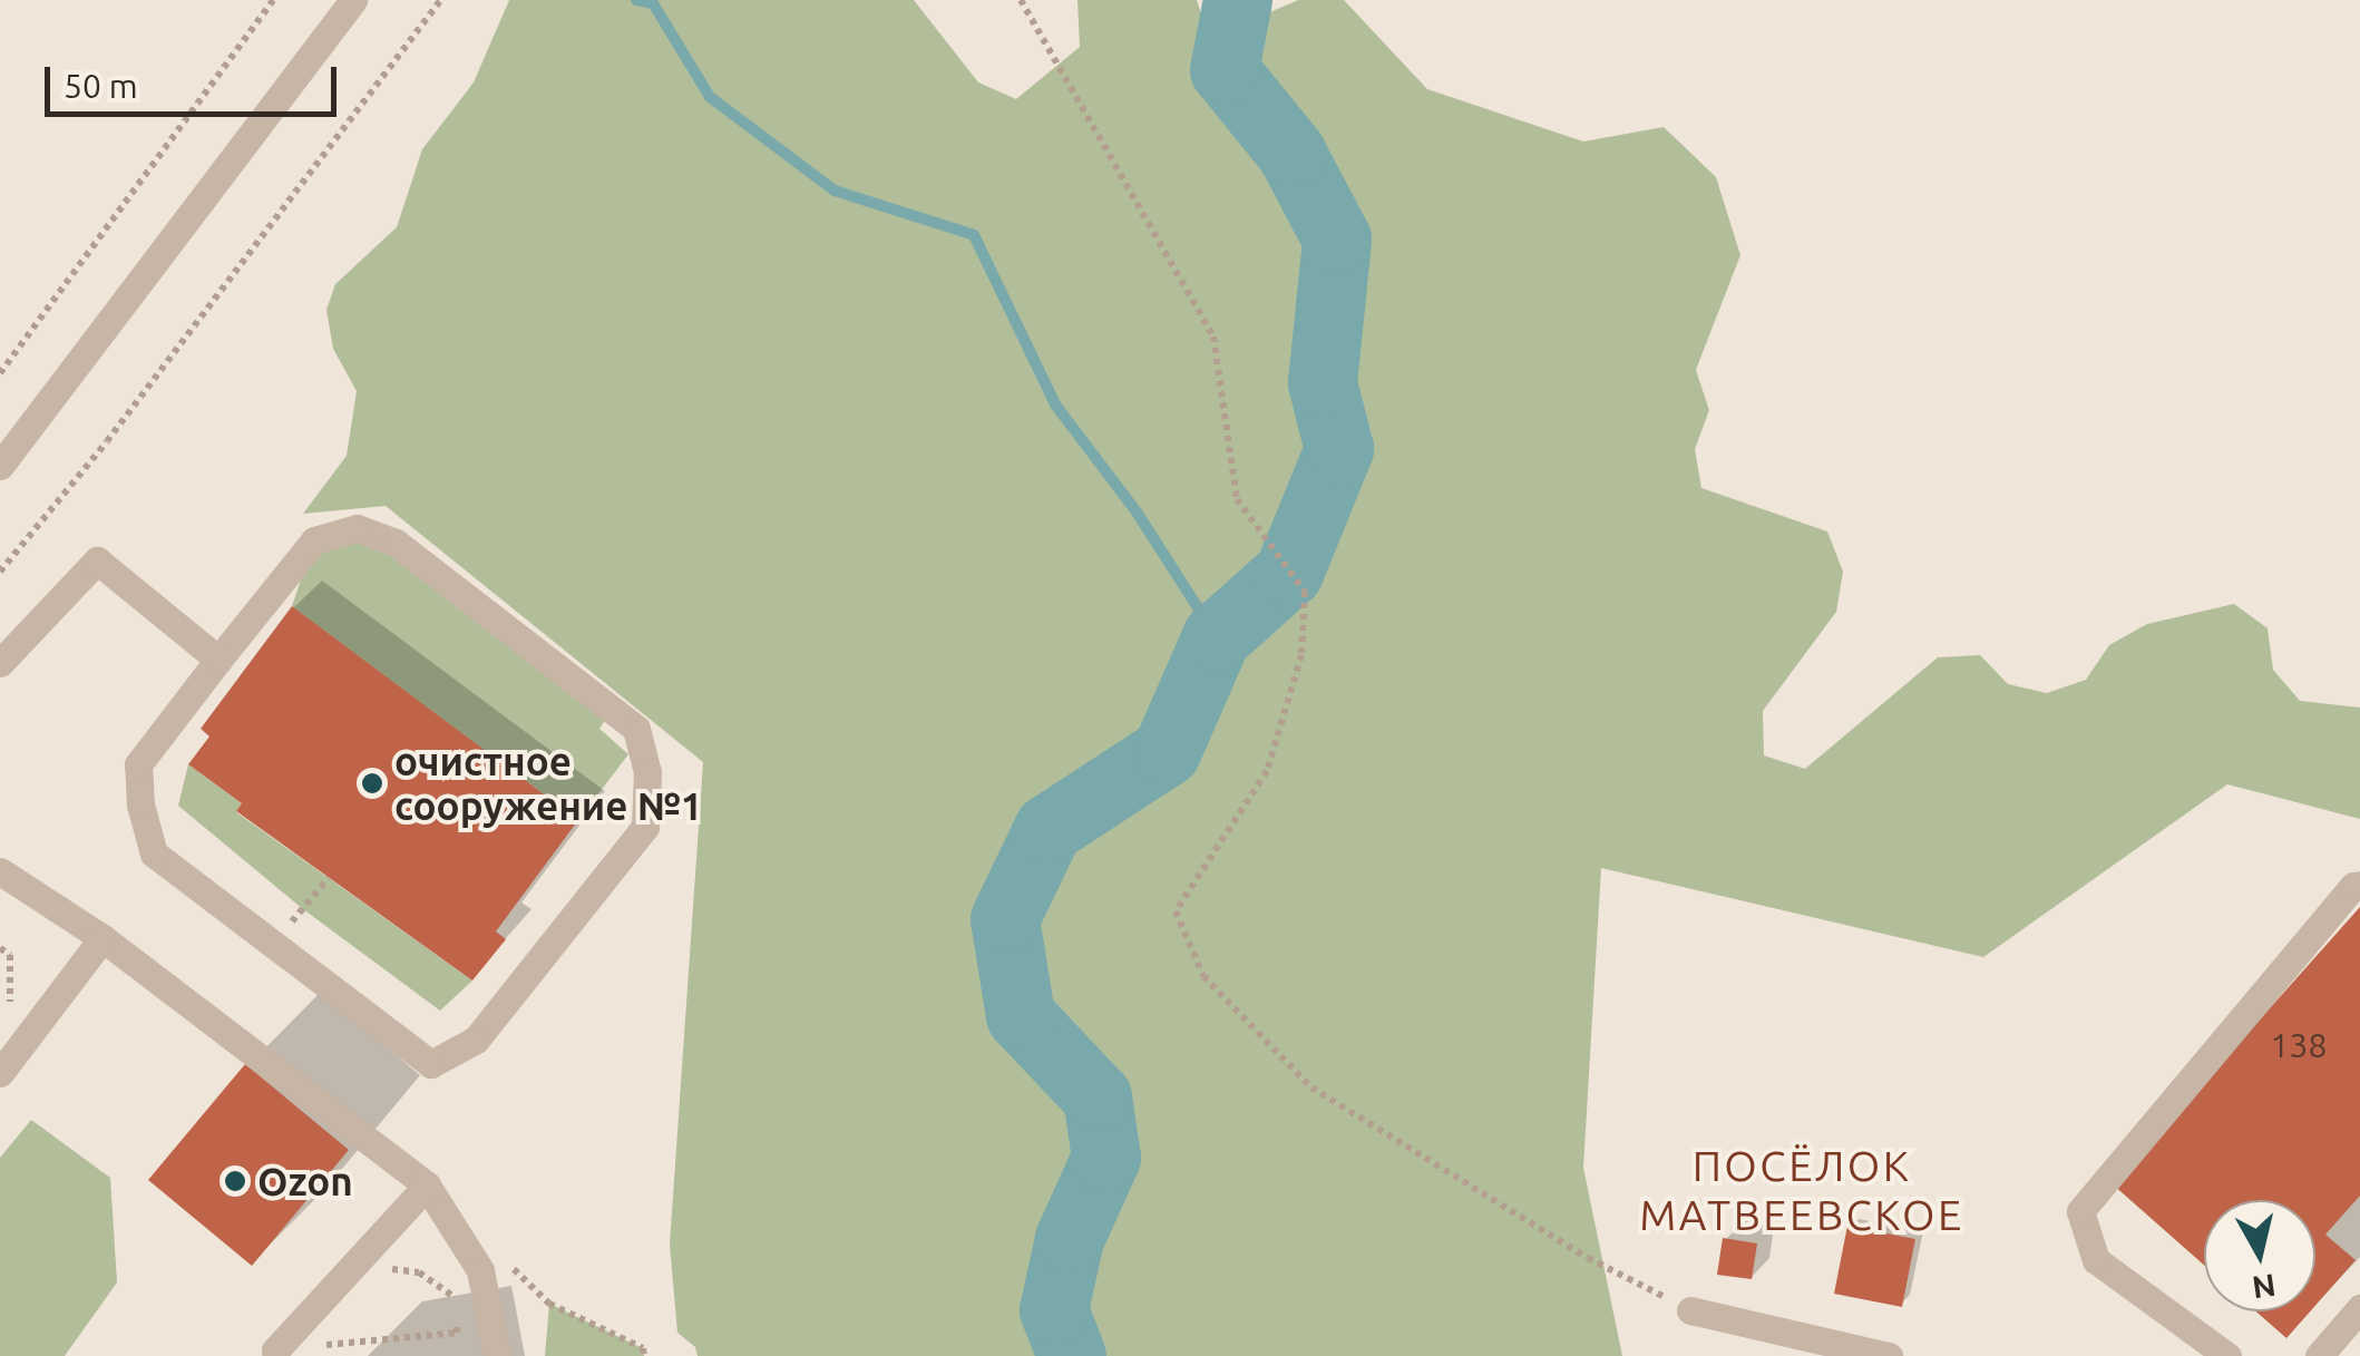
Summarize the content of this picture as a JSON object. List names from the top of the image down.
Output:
{
  "districts": ["ПОСЁЛОК МАТВЕЕВСКОЕ"],
  "places": ["очистное сооружение №1", "Ozon"],
  "house_numbers": ["138"],
  "scale_bar": "50 m",
  "north": "bottom"
}
